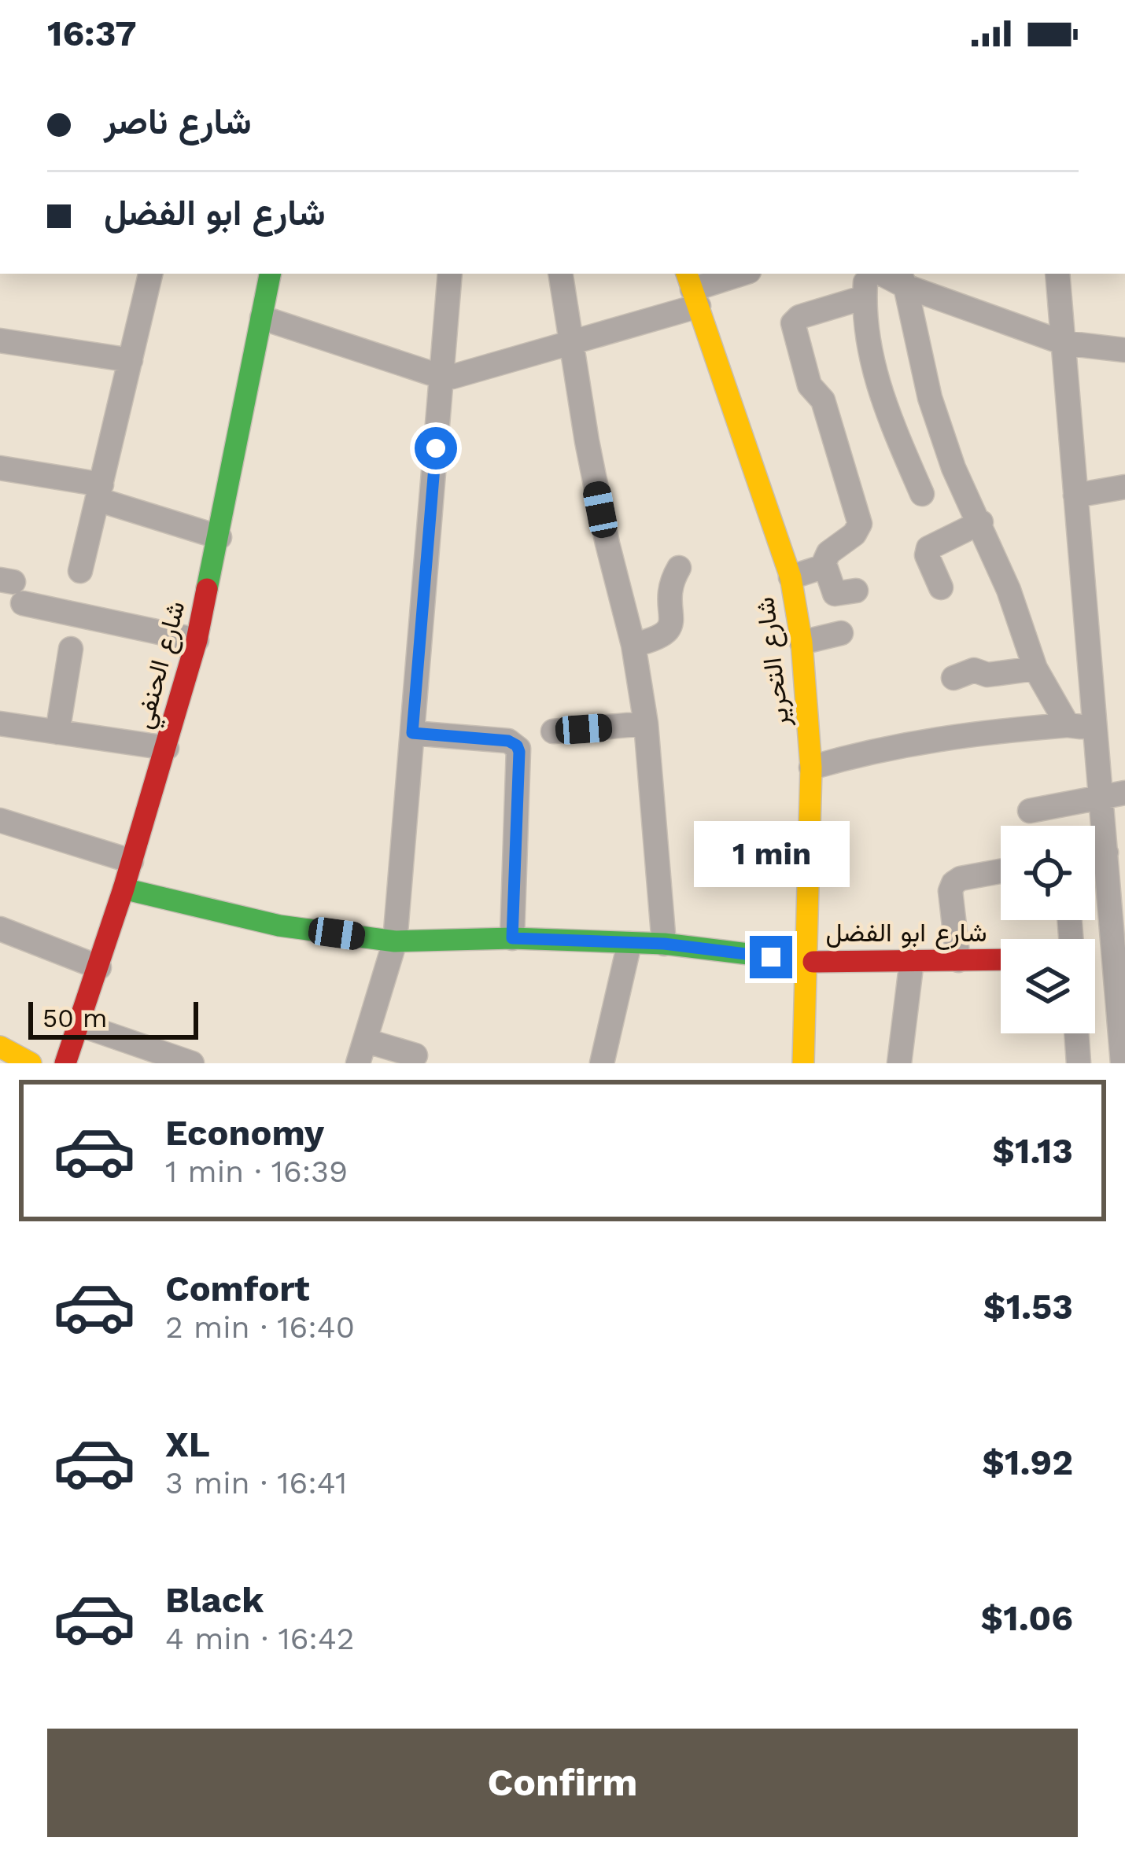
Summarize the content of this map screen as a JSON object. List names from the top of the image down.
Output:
{
  "streets": {
    "street": ["شارع التحرير", "شارع الحنفي", "شارع ابو الفضل"]
  },
  "crossings": [
    ["شارع التحرير", "شارع ابو الفضل"],
    ["شارع الحنفي", "شارع ابو الفضل"]
  ],
  "scale_bar": "50 m",
  "page": {
    "status": "16:37",
    "banner": ["شارع ناصر", "شارع ابو الفضل"],
    "bubble": "1 min",
    "scale": "50 m",
    "list": [
      {
        "name": "Economy",
        "note": "1 min · 16:39",
        "value": "$1.13"
      },
      {
        "name": "Comfort",
        "note": "2 min · 16:40",
        "value": "$1.53"
      },
      {
        "name": "XL",
        "note": "3 min · 16:41",
        "value": "$1.92"
      },
      {
        "name": "Black",
        "note": "4 min · 16:42",
        "value": "$1.06"
      }
    ],
    "buttons": "Confirm"
  }
}
